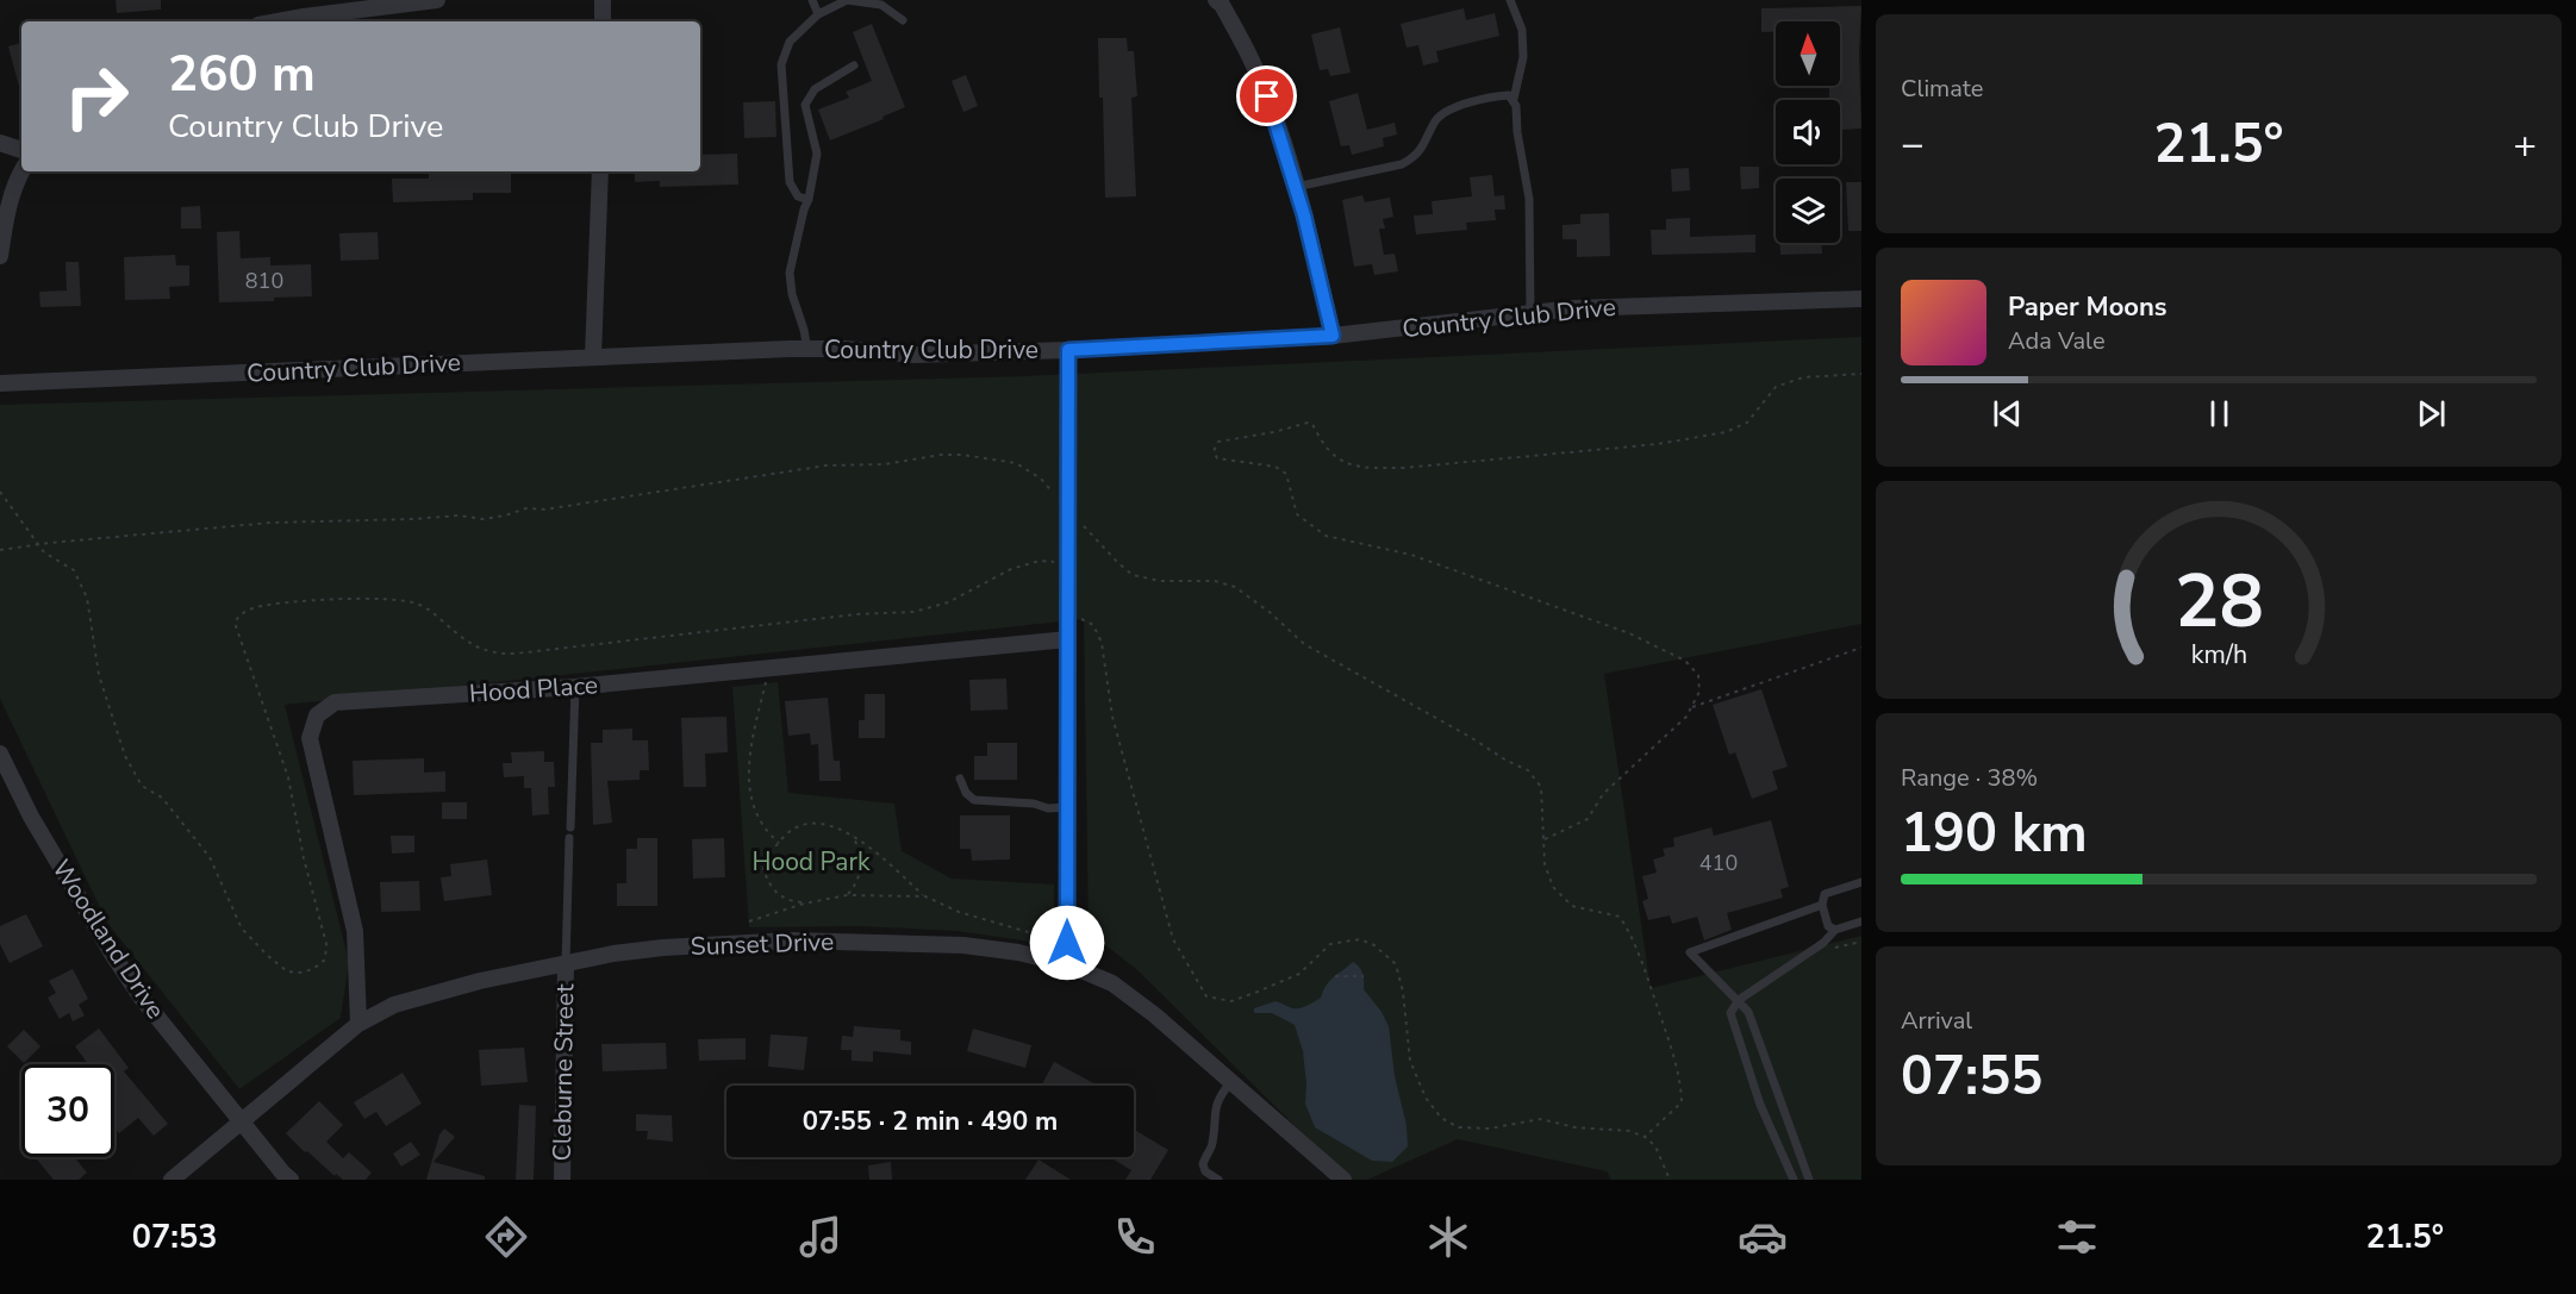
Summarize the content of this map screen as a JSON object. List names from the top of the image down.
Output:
{
  "streets": {
    "street": [
      "Country Club Drive",
      "Hood Place",
      "Woodland Drive",
      "Sunset Drive",
      "Cleburne Street"
    ]
  },
  "crossings": [
    ["Hood Place", "Sunset Drive"],
    ["Woodland Drive", "Sunset Drive"],
    ["Sunset Drive", "Cleburne Street"]
  ],
  "parks": ["Hood Park"],
  "house_numbers": ["810", "410"],
  "north": "top",
  "page": {
    "tile": [
      "Climate",
      ["Range · 38%", "190 km"],
      ["Arrival", "07:55"]
    ],
    "turn": ["260 m", "Country Club Drive"],
    "heat": ["−", "21.5°", "+"],
    "song": ["Paper Moons", "Ada Vale"],
    "limit": "30",
    "trip": "07:55 · 2 min · 490 m",
    "tabs": ["07:53", "21.5°"],
    "gauge": ["28", "km/h"]
  }
}
